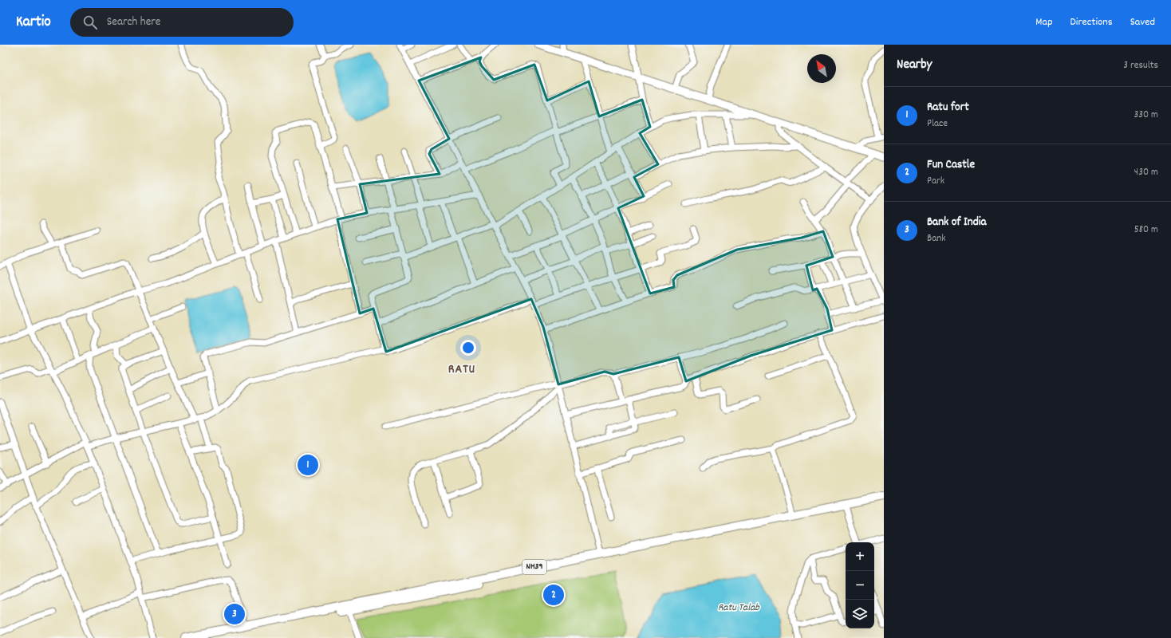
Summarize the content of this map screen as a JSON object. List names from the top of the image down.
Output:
{
  "streets": {
    "highway": ["NH39"]
  },
  "districts": ["RATU"],
  "water": ["Ratu Talab"],
  "north": "top left",
  "page": {
    "header": "Kartio",
    "search": "Search here",
    "nav": ["Map", "Directions", "Saved"],
    "heading": ["Nearby", "3 results"],
    "list": [
      {
        "mark": "1",
        "name": "Ratu fort",
        "note": "Place",
        "value": "330 m"
      },
      {
        "mark": "2",
        "name": "Fun Castle",
        "note": "Park",
        "value": "430 m"
      },
      {
        "mark": "3",
        "name": "Bank of India",
        "note": "Bank",
        "value": "580 m"
      }
    ],
    "pins": ["1", "2", "3"],
    "map_buttons": ["+", "−"]
  }
}
